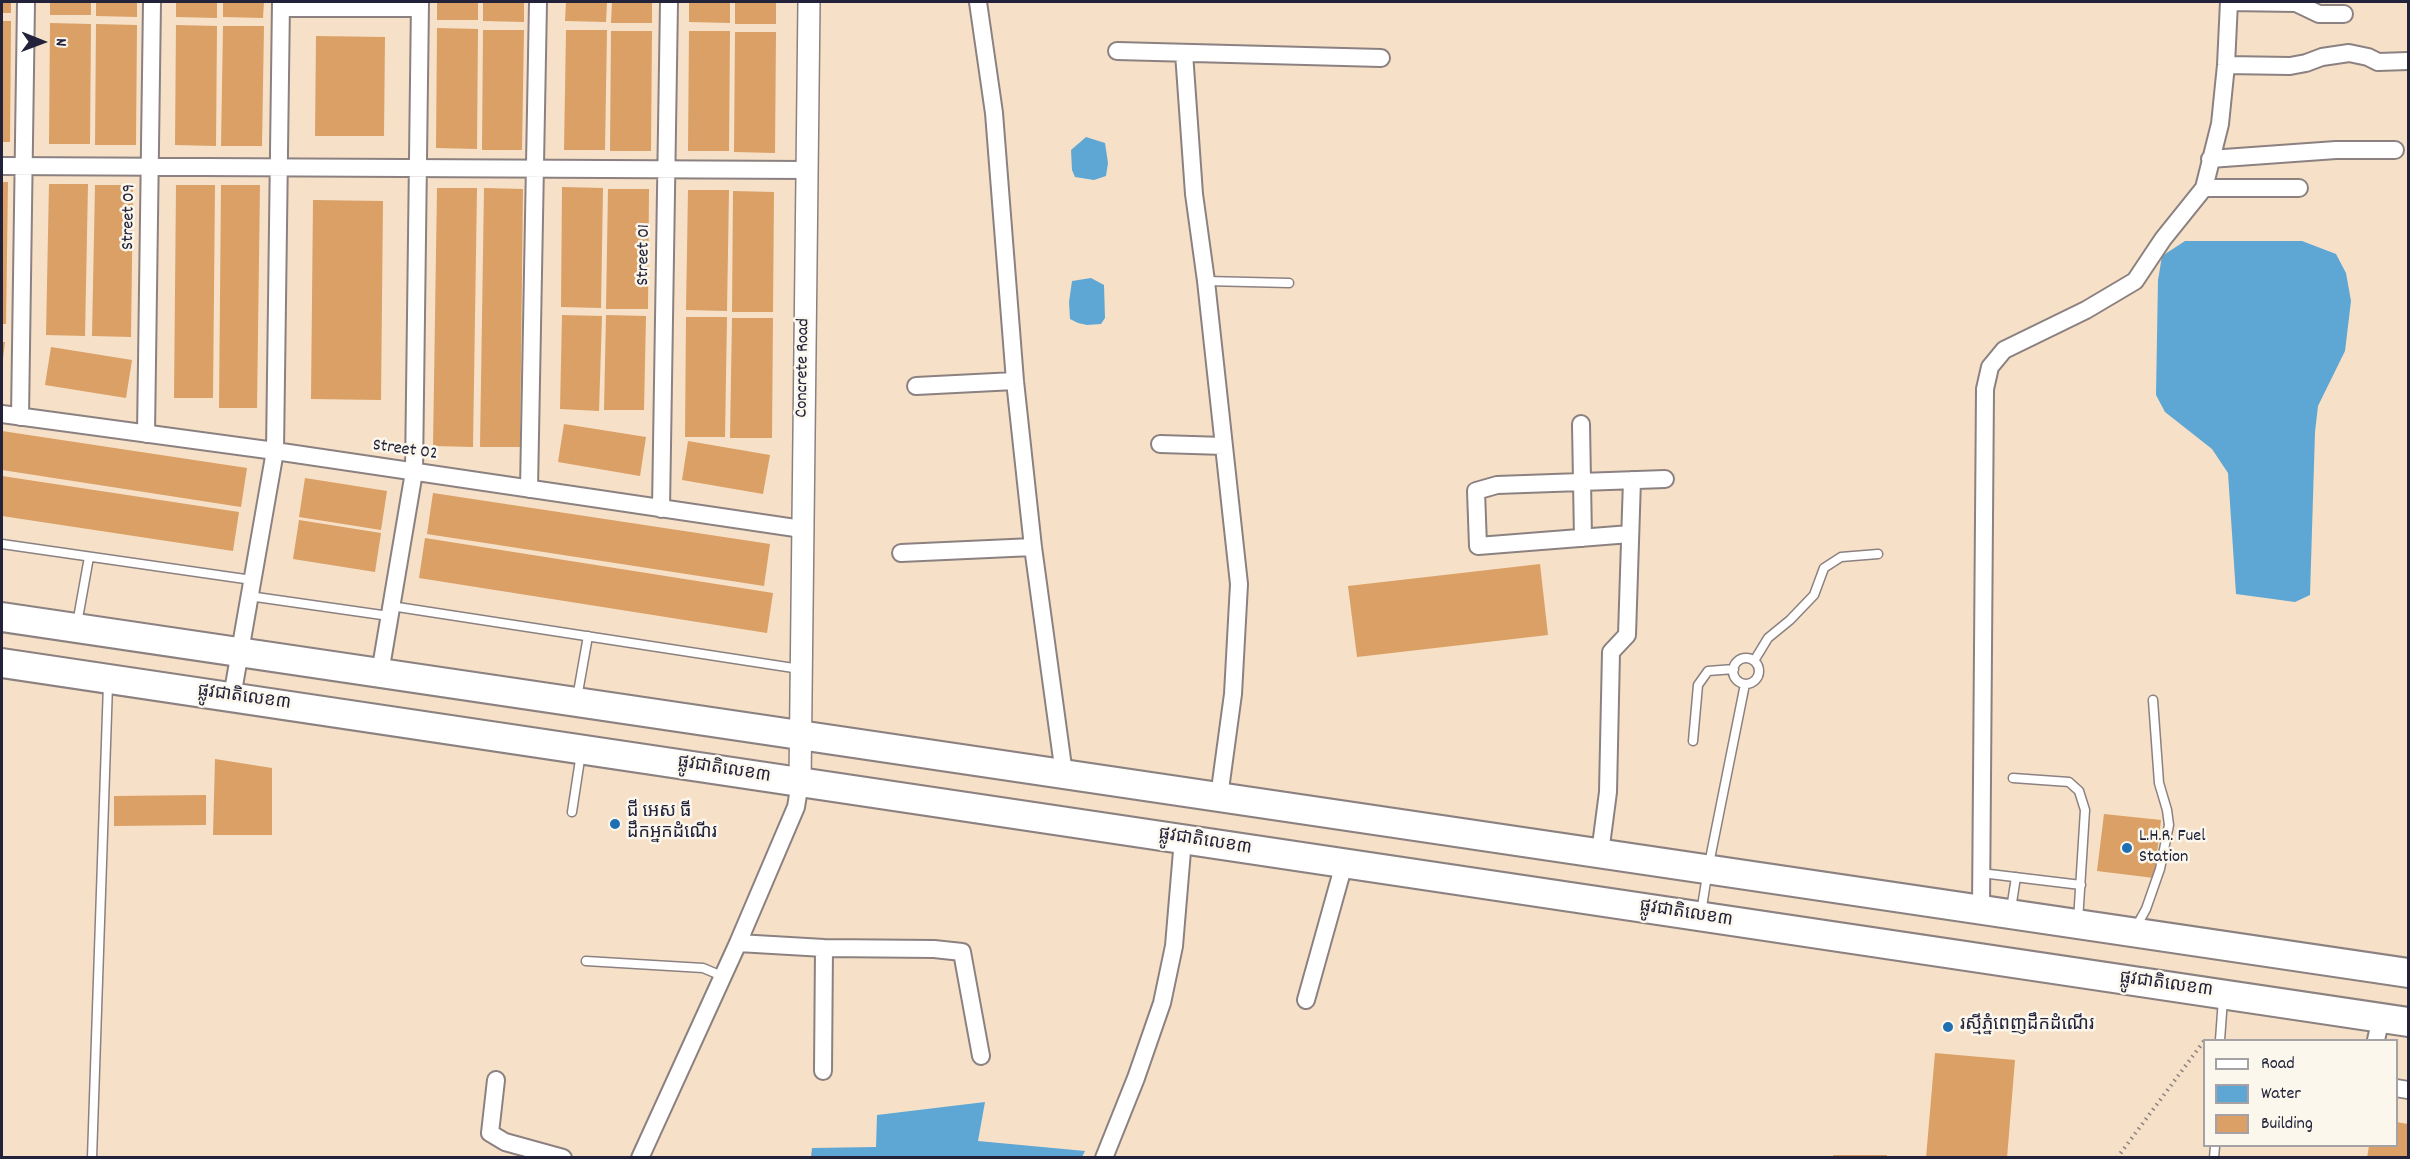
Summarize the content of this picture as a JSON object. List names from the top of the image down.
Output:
{
  "streets": {
    "highway": ["ផ្លូវជាតិលេខ៣"],
    "street": [
      "Street 09",
      "Street 01",
      "Concrete Road",
      "Street 02"
    ]
  },
  "crossings": [
    ["Street 09", "Street 02"],
    ["Street 01", "Street 02"],
    ["Concrete Road", "Street 02"],
    ["Concrete Road", "ផ្លូវជាតិលេខ៣"]
  ],
  "places": ["ជី អេស ធី ដឹកអ្នកដំណើរ", "L.H.R. Fuel Station", "រស្មីភ្នំពេញដឹកដំណើរ"],
  "legend": ["Road", "Water", "Building"],
  "north": "right"
}
